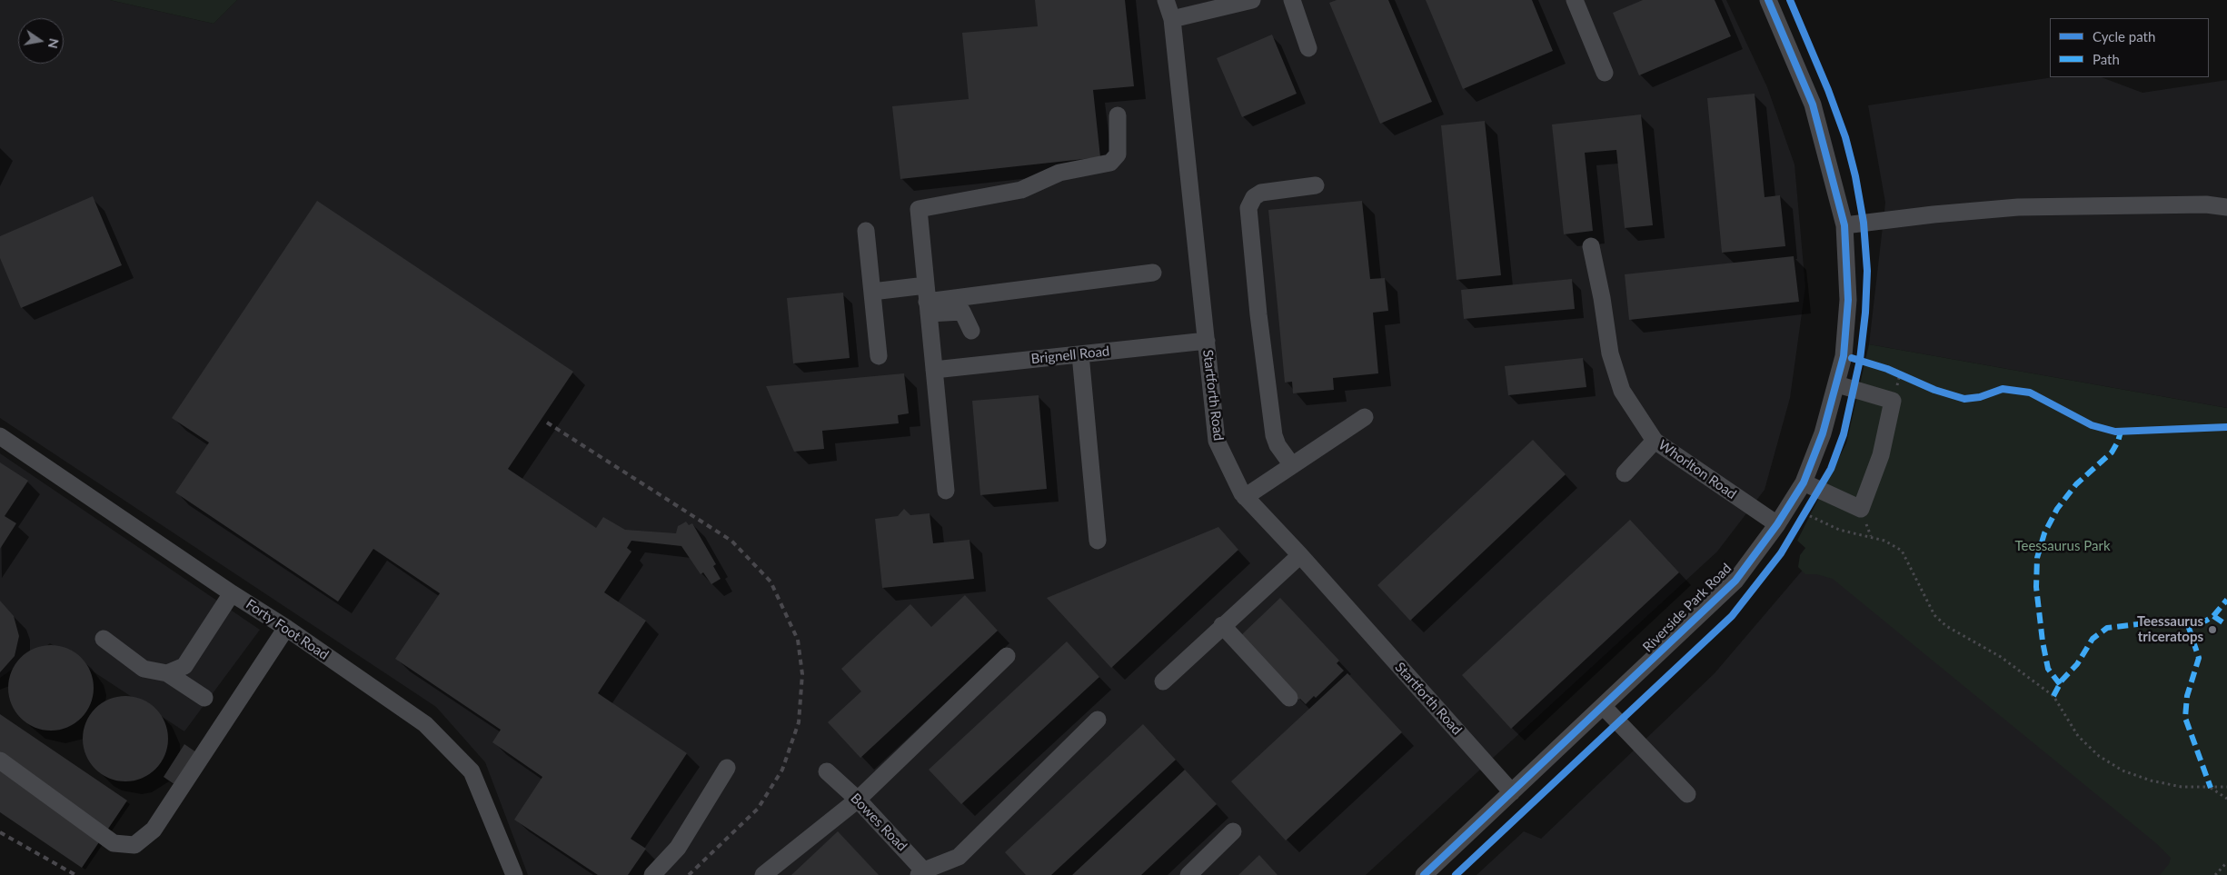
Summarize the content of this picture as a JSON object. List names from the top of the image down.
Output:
{
  "streets": {
    "street": [
      "Brignell Road",
      "Startforth Road",
      "Whorlton Road",
      "Riverside Park Road",
      "Forty Foot Road",
      "Bowes Road"
    ]
  },
  "crossings": [
    ["Brignell Road", "Startforth Road"],
    ["Startforth Road", "Riverside Park Road"],
    ["Whorlton Road", "Riverside Park Road"]
  ],
  "parks": ["Teessaurus Park"],
  "places": ["Teessaurus triceratops"],
  "legend": ["Cycle path", "Path"],
  "north": "right"
}
